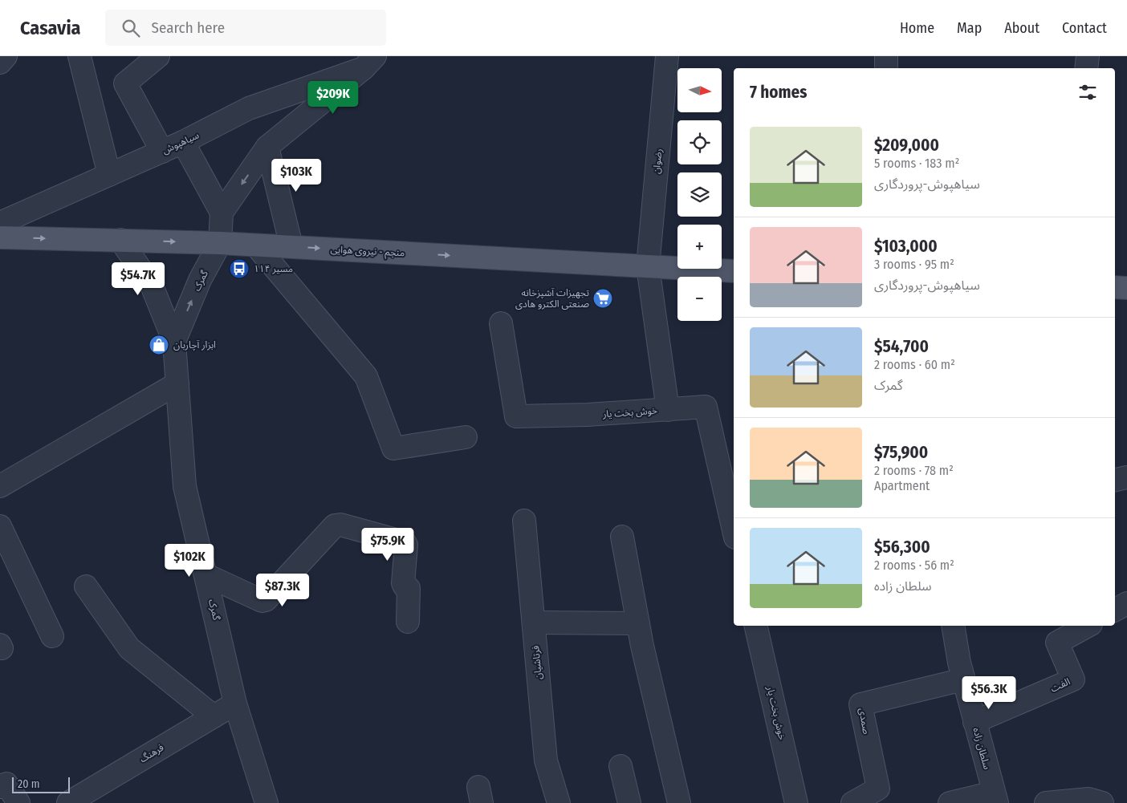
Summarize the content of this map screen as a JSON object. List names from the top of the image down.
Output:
{
  "streets": {
    "main road": ["منجم - نیروی هوایی"],
    "street": [
      "سیاهپوش",
      "رضوان",
      "گمرک",
      "خوش بخت یار",
      "فرتاشیان",
      "الفت",
      "صمدی",
      "سلطان زاده",
      "فرهنگ"
    ]
  },
  "crossings": [
    ["رضوان", "منجم - نیروی هوایی"],
    ["رضوان", "خوش بخت یار"],
    ["منجم - نیروی هوایی", "گمرک"],
    ["گمرک", "فرهنگ"],
    ["الفت", "سلطان زاده"],
    ["صمدی", "سلطان زاده"]
  ],
  "one_way": ["منجم - نیروی هوایی"],
  "places": {
    "bus stop": ["مسیر ۱۱۴"],
    "supermarket": ["تجهیزات آشپزخانه صنعتی الکترو هادی"],
    "shop": ["ابزار آچاربان"]
  },
  "scale_bar": "20 m",
  "north": "right",
  "page": {
    "header": "Casavia",
    "search": "Search here",
    "nav": [
      "Home",
      "Map",
      "About",
      "Contact"
    ],
    "map_buttons": ["+", "−"],
    "heading": "7 homes",
    "price": [
      "$209K",
      "$103K",
      "$54.7K",
      "$75.9K",
      "$102K",
      "$87.3K",
      "$56.3K"
    ],
    "list": [
      {
        "name": "$209,000",
        "note": "5 rooms · 183 m² · سیاهپوش-پروردگاری"
      },
      {
        "name": "$103,000",
        "note": "3 rooms · 95 m² · سیاهپوش-پروردگاری"
      },
      {
        "name": "$54,700",
        "note": "2 rooms · 60 m² · گمرک"
      },
      {
        "name": "$75,900",
        "note": "2 rooms · 78 m² · Apartment"
      },
      {
        "name": "$56,300",
        "note": "2 rooms · 56 m² · سلطان زاده"
      }
    ],
    "scale": "20 m"
  }
}
